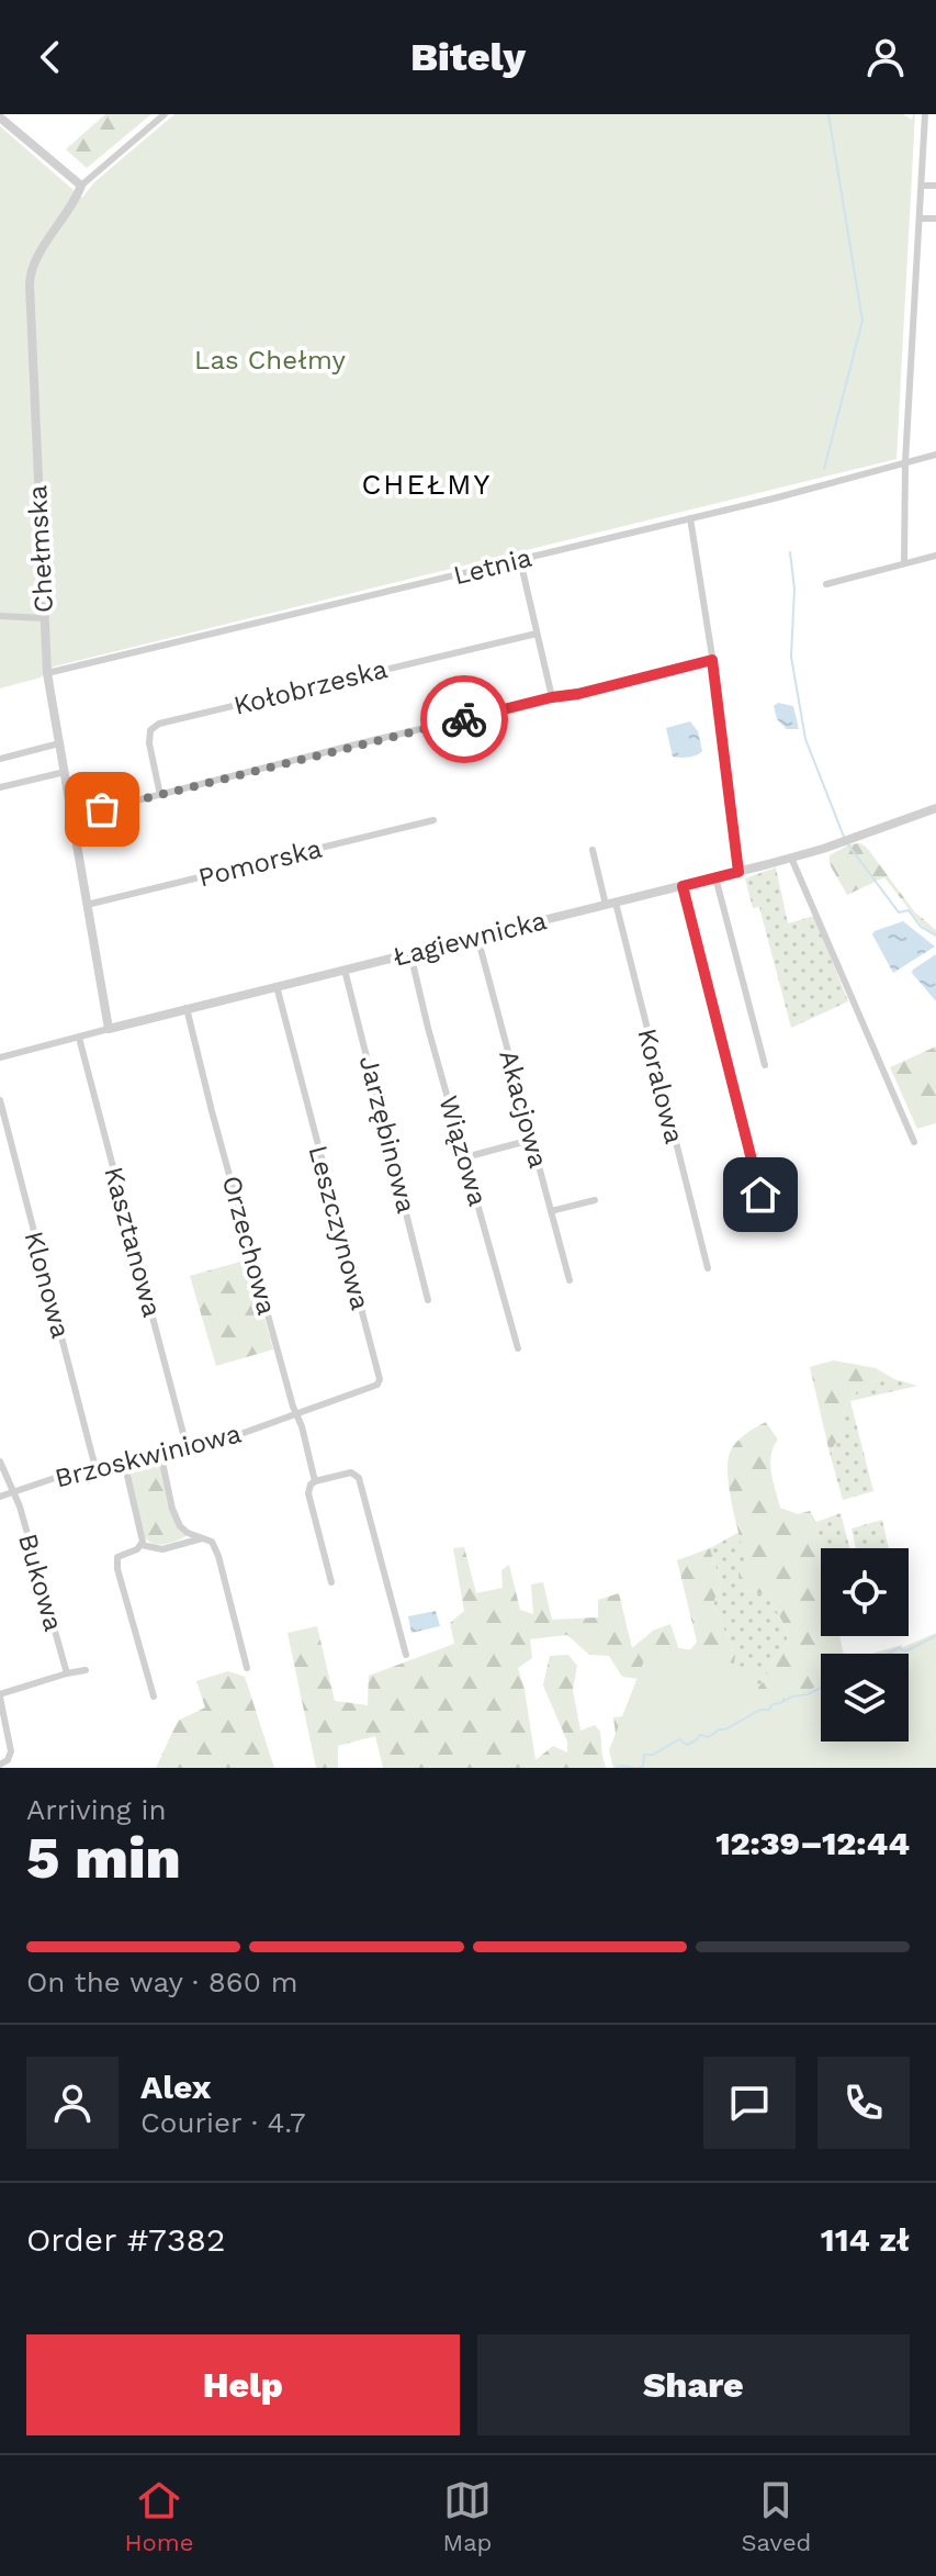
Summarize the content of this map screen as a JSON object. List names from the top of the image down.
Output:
{
  "streets": {
    "street": [
      "Chełmska",
      "Letnia",
      "Kołobrzeska",
      "Pomorska",
      "Łagiewnicka",
      "Koralowa",
      "Akacjowa",
      "Jarzębinowa",
      "Wiązowa",
      "Leszczynowa",
      "Kasztanowa",
      "Orzechowa",
      "Klonowa",
      "Brzoskwiniowa",
      "Bukowa"
    ]
  },
  "crossings": [
    ["Chełmska", "Letnia"],
    ["Chełmska", "Pomorska"],
    ["Chełmska", "Łagiewnicka"],
    ["Łagiewnicka", "Koralowa"],
    ["Łagiewnicka", "Akacjowa"],
    ["Łagiewnicka", "Jarzębinowa"],
    ["Łagiewnicka", "Wiązowa"],
    ["Łagiewnicka", "Leszczynowa"],
    ["Łagiewnicka", "Kasztanowa"],
    ["Łagiewnicka", "Orzechowa"],
    ["Leszczynowa", "Orzechowa"],
    ["Leszczynowa", "Brzoskwiniowa"],
    ["Kasztanowa", "Brzoskwiniowa"],
    ["Orzechowa", "Brzoskwiniowa"],
    ["Klonowa", "Brzoskwiniowa"],
    ["Brzoskwiniowa", "Bukowa"]
  ],
  "districts": ["CHEŁMY"],
  "parks": ["Las Chełmy"],
  "page": {
    "header": "Bitely",
    "heading": ["5 min", "Arriving in", "12:39–12:44"],
    "panel": [
      "Alex",
      "Courier · 4.7",
      "Order #7382",
      "114 zł"
    ],
    "bar": "On the way · 860 m",
    "buttons": ["Help", "Share"],
    "tabs": ["Home", "Map", "Saved"]
  }
}
